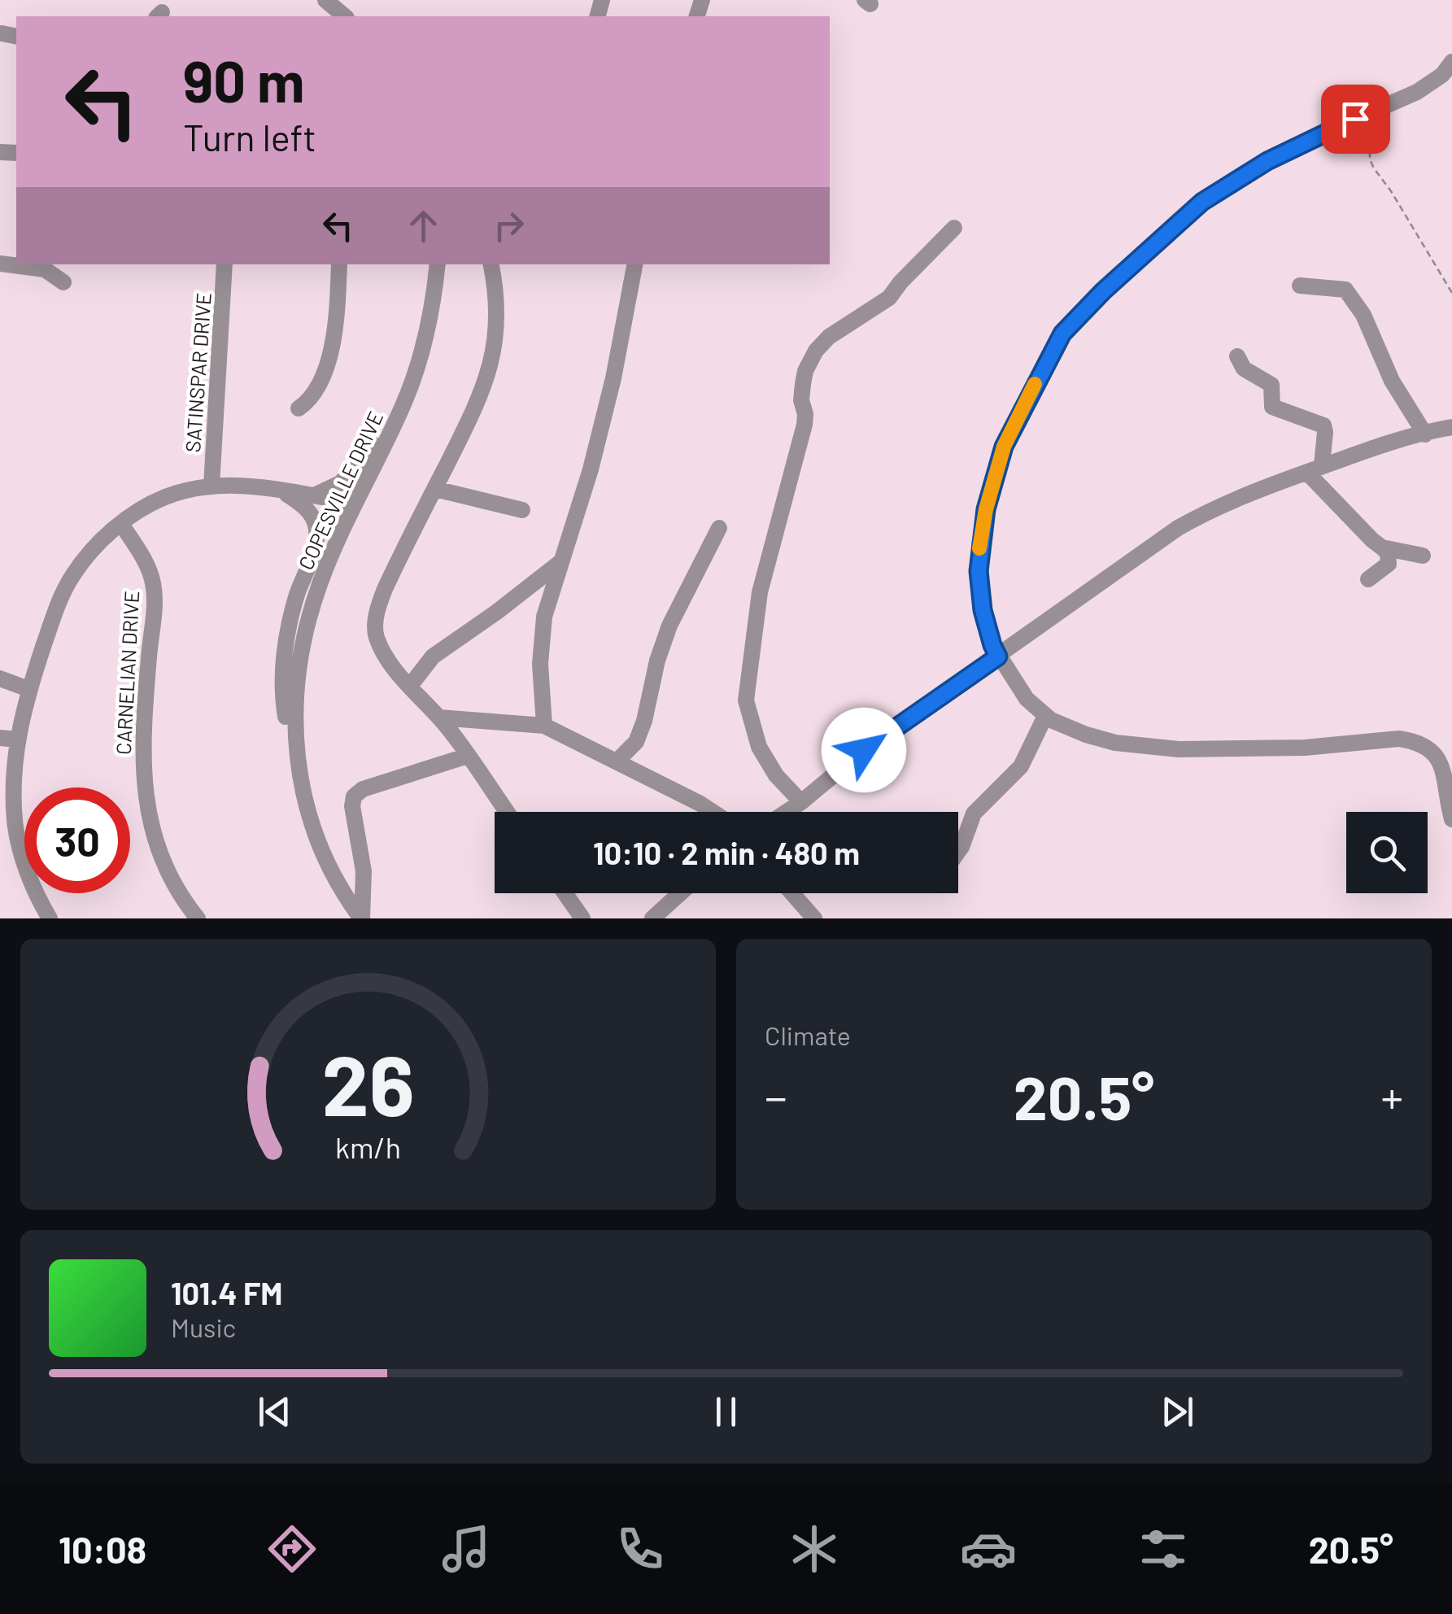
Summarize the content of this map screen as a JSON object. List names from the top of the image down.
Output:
{
  "streets": {
    "street": ["SATINSPAR DRIVE", "COPESVILLE DRIVE", "CARNELIAN DRIVE"]
  },
  "page": {
    "turn": ["90 m", "Turn left"],
    "limit": "30",
    "trip": "10:10 · 2 min · 480 m",
    "tile": "Climate",
    "heat": ["−", "20.5°", "+"],
    "song": ["101.4 FM", "Music"],
    "tabs": ["10:08", "20.5°"],
    "gauge": ["26", "km/h"]
  }
}
